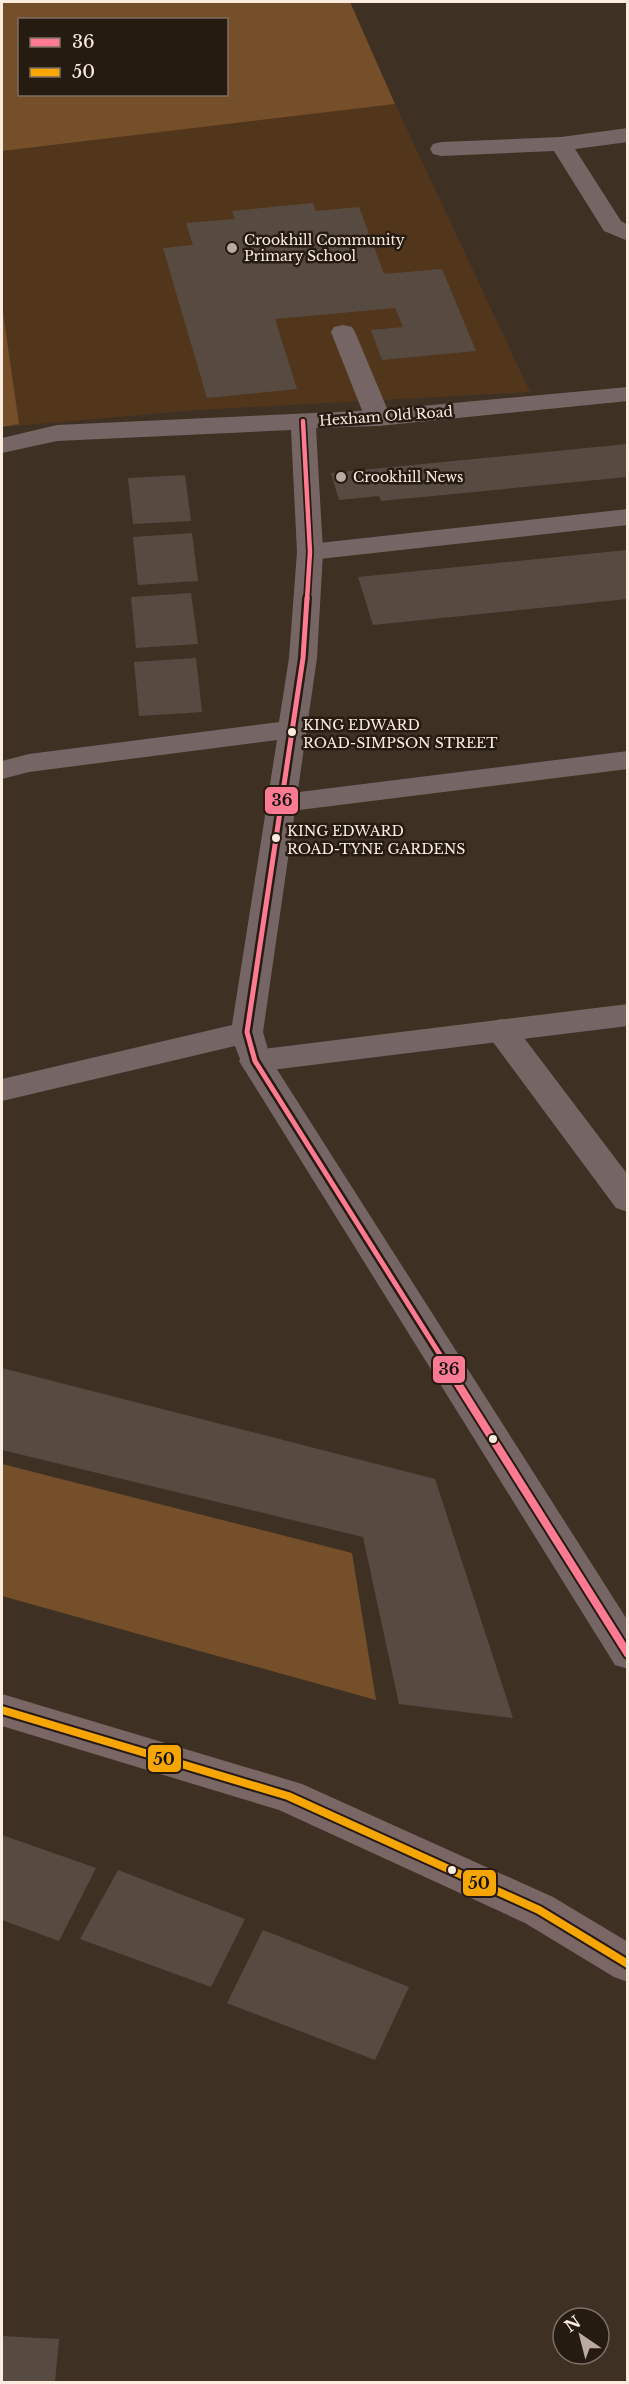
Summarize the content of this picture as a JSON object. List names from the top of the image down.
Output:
{
  "streets": {
    "street": ["Hexham Old Road"]
  },
  "places": [
    "Crookhill Community Primary School",
    "Crookhill News",
    "KING EDWARD ROAD-SIMPSON STREET",
    "KING EDWARD ROAD-TYNE GARDENS"
  ],
  "lines": ["transit line 36", "transit line 50"],
  "legend": ["36", "50"],
  "north": "top left"
}
